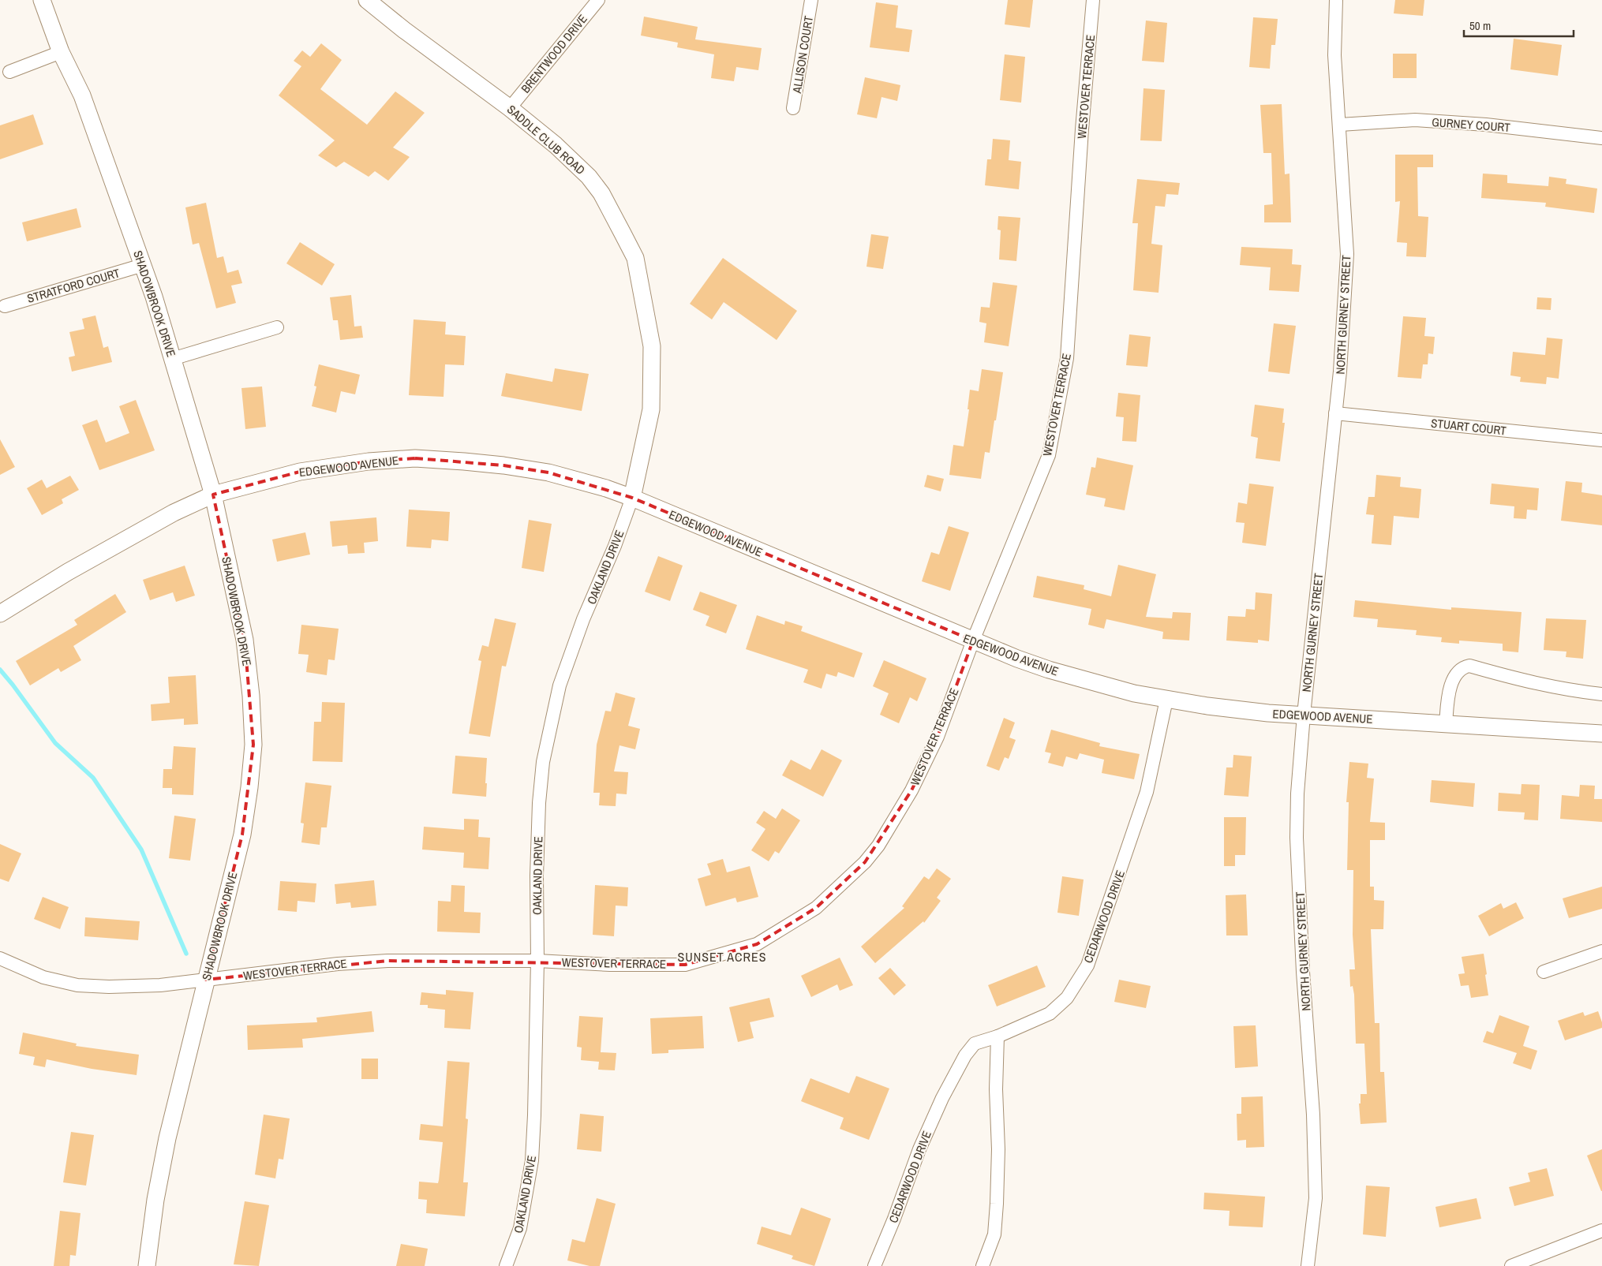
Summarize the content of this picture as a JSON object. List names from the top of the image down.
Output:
{
  "streets": {
    "street": [
      "BRENTWOOD DRIVE",
      "ALLISON COURT",
      "WESTOVER TERRACE",
      "GURNEY COURT",
      "SADDLE CLUB ROAD",
      "STRATFORD COURT",
      "SHADOWBROOK DRIVE",
      "NORTH GURNEY STREET",
      "STUART COURT",
      "EDGEWOOD AVENUE",
      "OAKLAND DRIVE",
      "CEDARWOOD DRIVE"
    ]
  },
  "crossings": [
    ["BRENTWOOD DRIVE", "SADDLE CLUB ROAD"],
    ["WESTOVER TERRACE", "SHADOWBROOK DRIVE"],
    ["WESTOVER TERRACE", "EDGEWOOD AVENUE"],
    ["WESTOVER TERRACE", "OAKLAND DRIVE"],
    ["GURNEY COURT", "NORTH GURNEY STREET"],
    ["SADDLE CLUB ROAD", "EDGEWOOD AVENUE"],
    ["SADDLE CLUB ROAD", "OAKLAND DRIVE"],
    ["STRATFORD COURT", "SHADOWBROOK DRIVE"],
    ["SHADOWBROOK DRIVE", "EDGEWOOD AVENUE"],
    ["NORTH GURNEY STREET", "STUART COURT"],
    ["NORTH GURNEY STREET", "EDGEWOOD AVENUE"],
    ["EDGEWOOD AVENUE", "OAKLAND DRIVE"],
    ["EDGEWOOD AVENUE", "CEDARWOOD DRIVE"]
  ],
  "districts": ["SUNSET ACRES"],
  "scale_bar": "50 m"
}
